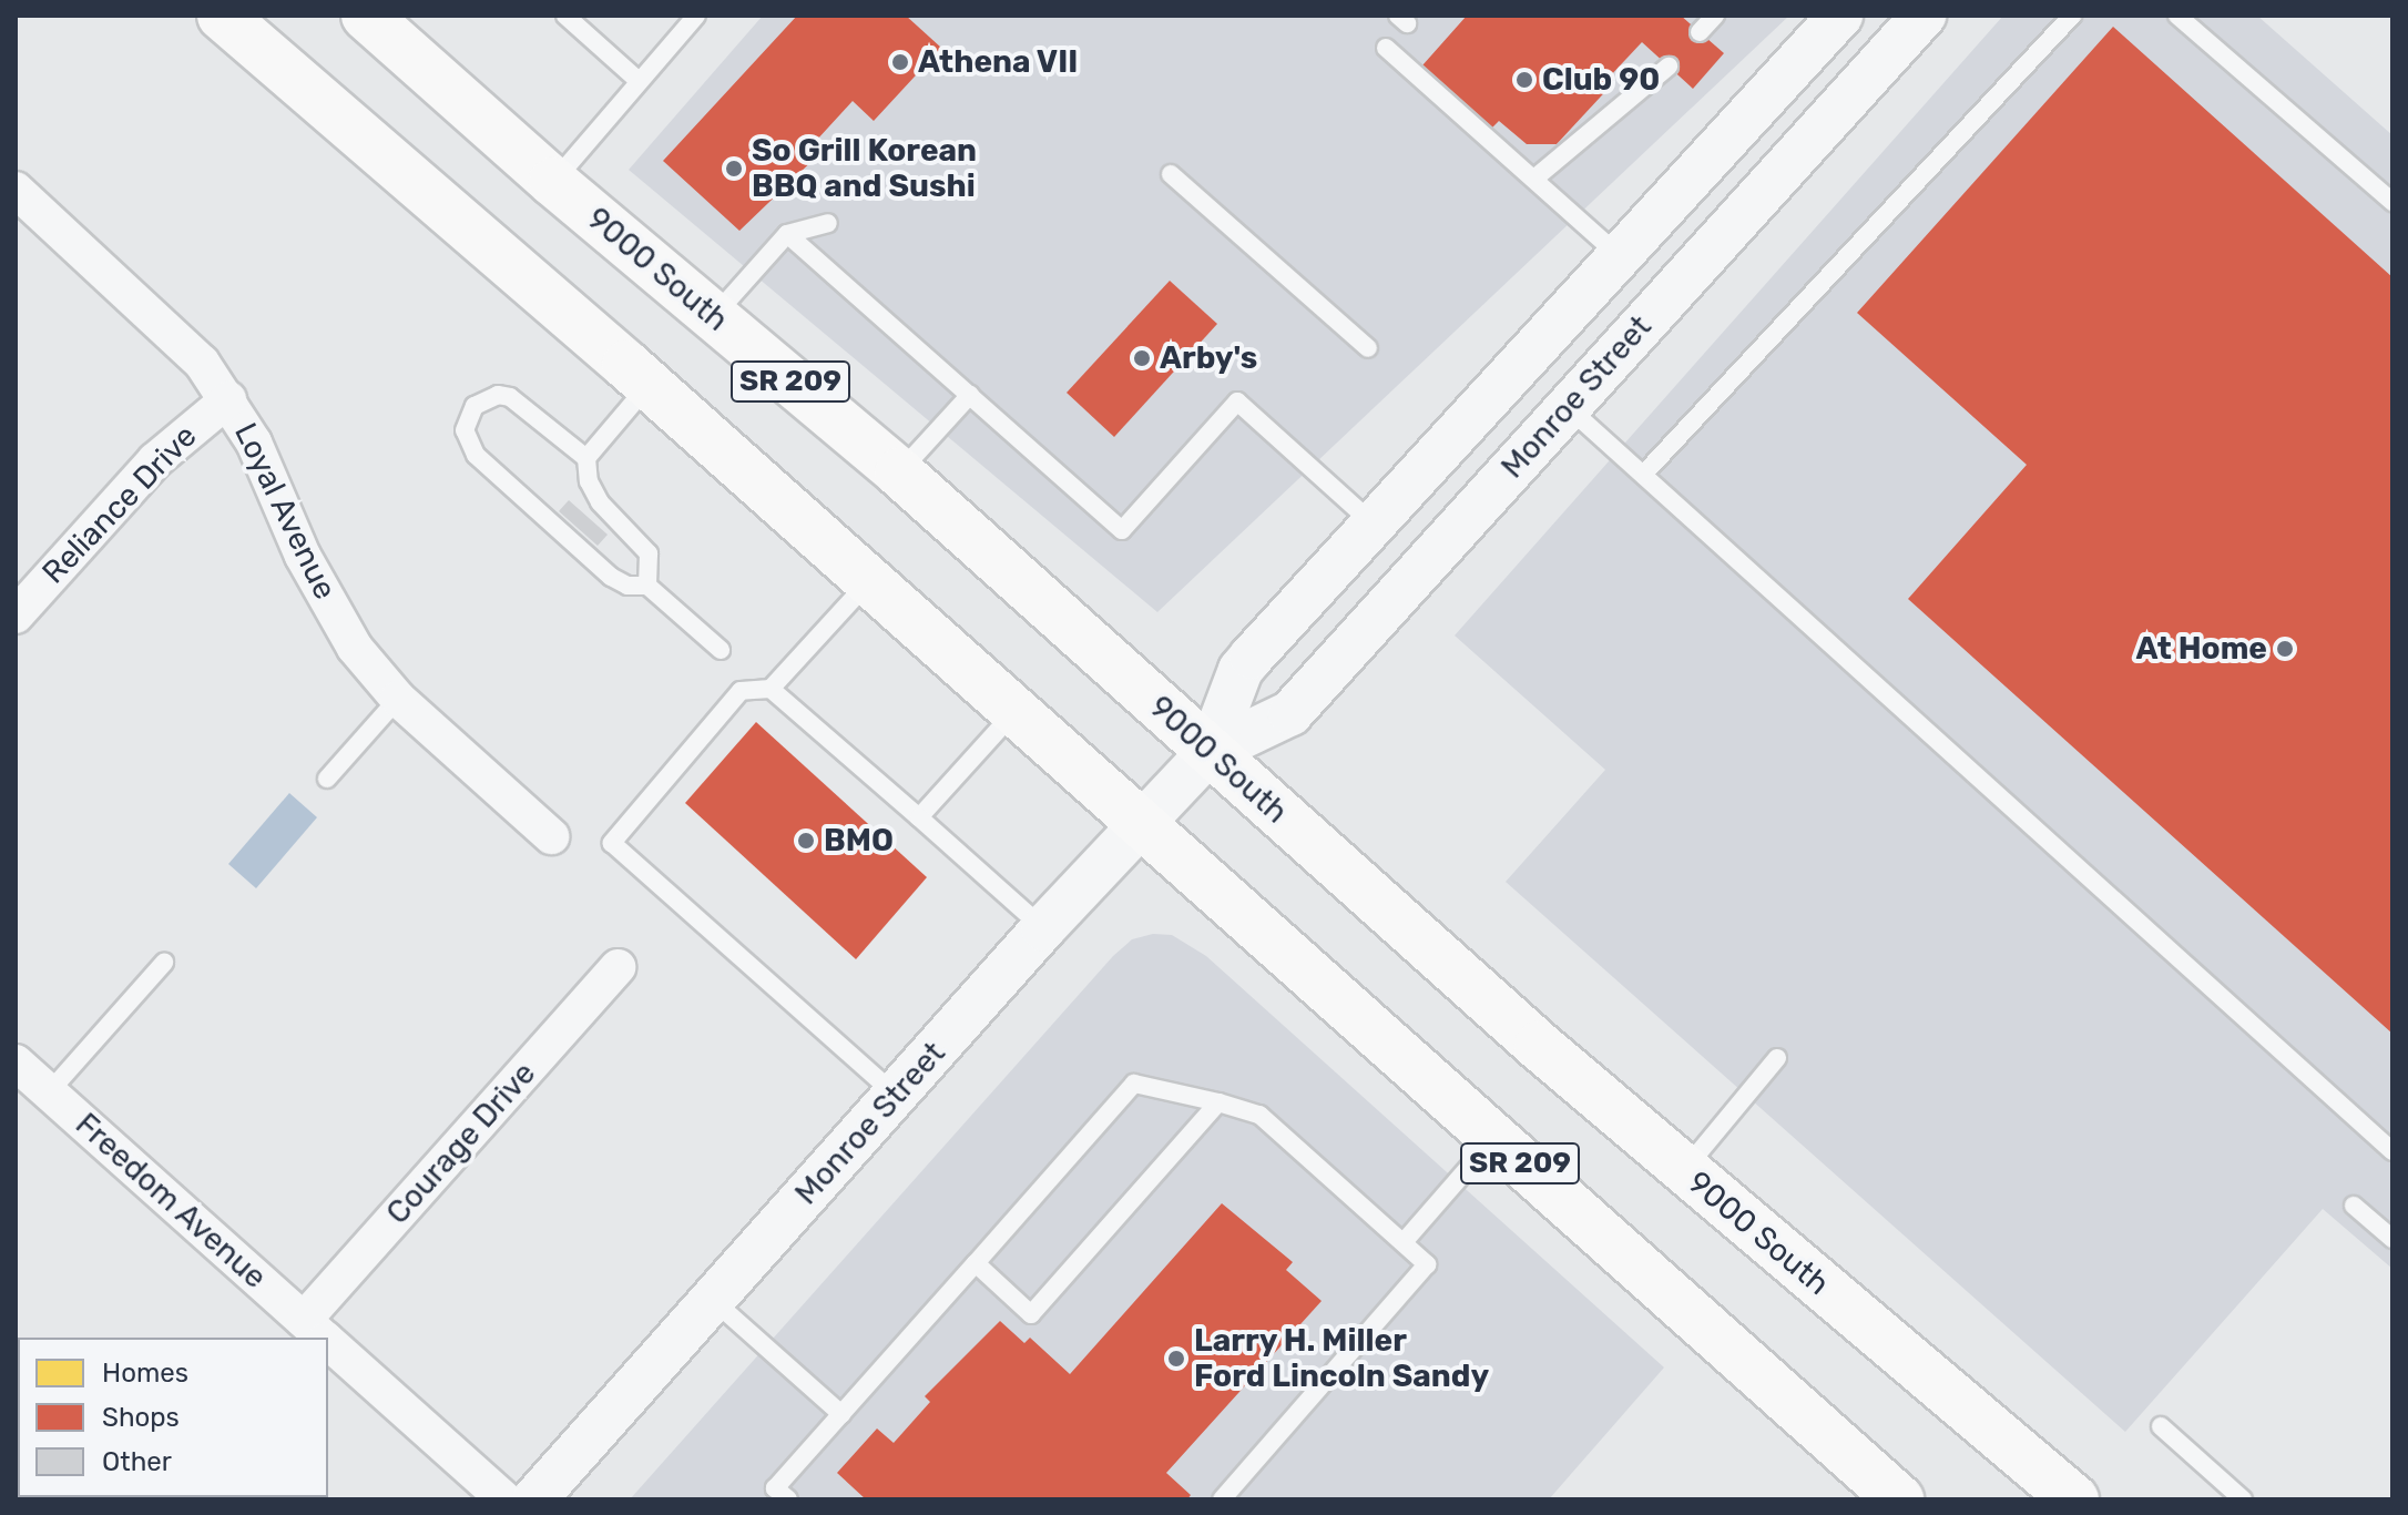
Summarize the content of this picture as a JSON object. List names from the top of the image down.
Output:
{
  "streets": {
    "main road": ["9000 South", "SR 209"],
    "street": [
      "Monroe Street",
      "Reliance Drive",
      "Loyal Avenue",
      "Courage Drive",
      "Freedom Avenue"
    ]
  },
  "crossings": [
    ["9000 South", "Monroe Street"],
    ["SR 209", "Monroe Street"],
    ["Reliance Drive", "Loyal Avenue"],
    ["Courage Drive", "Freedom Avenue"]
  ],
  "places": [
    "Athena VII",
    "Club 90",
    "So Grill Korean BBQ and Sushi",
    "Arby's",
    "At Home",
    "BMO",
    "Larry H. Miller Ford Lincoln Sandy"
  ],
  "legend": ["Homes", "Shops", "Other"]
}
